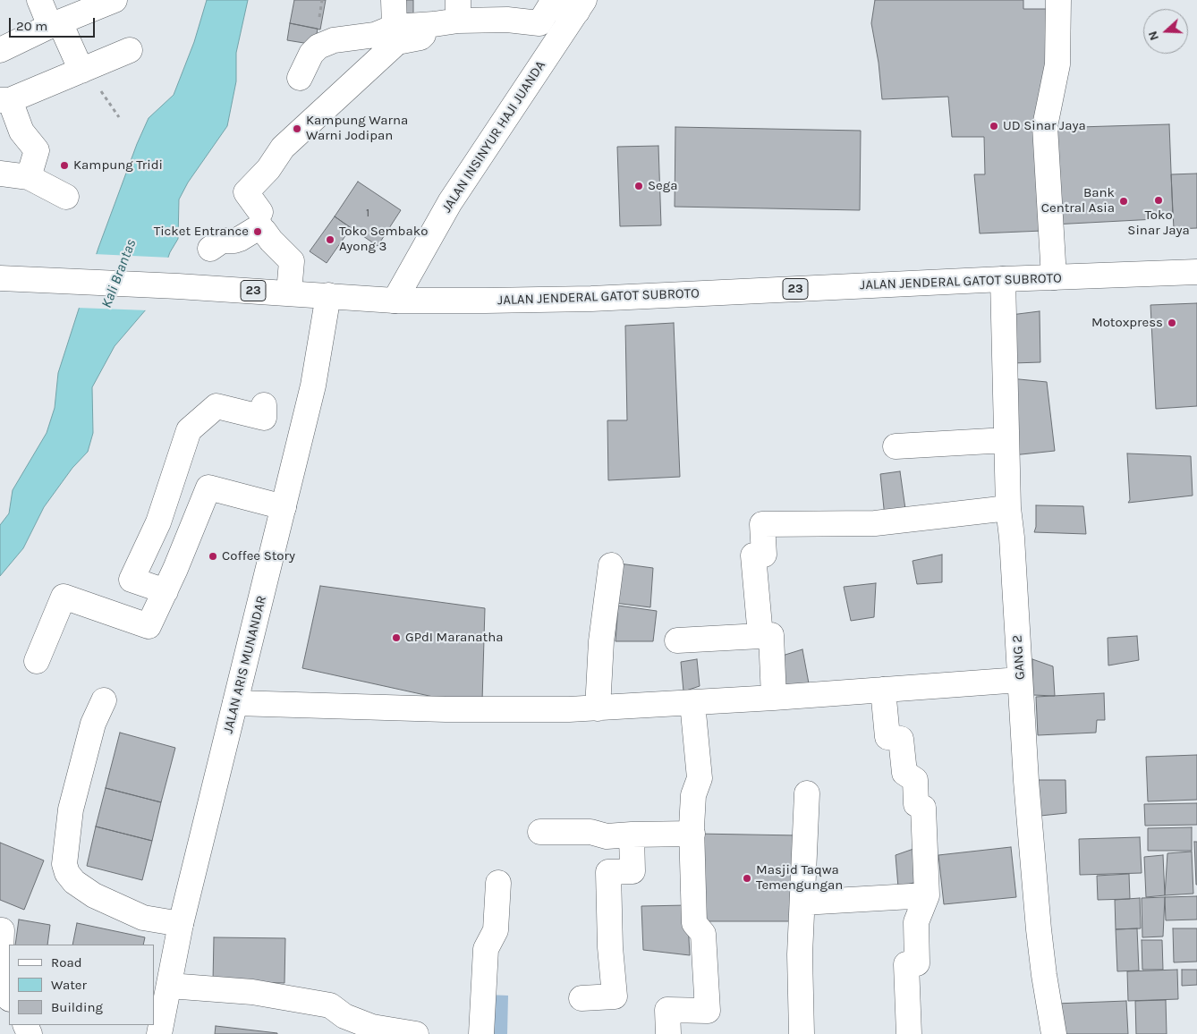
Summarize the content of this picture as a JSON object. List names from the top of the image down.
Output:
{
  "streets": {
    "main road": [
      "JALAN INSINYUR HAJI JUANDA",
      "JALAN JENDERAL GATOT SUBROTO",
      "23",
      "GANG 2",
      "JALAN ARIS MUNANDAR"
    ]
  },
  "crossings": [
    ["JALAN INSINYUR HAJI JUANDA", "JALAN JENDERAL GATOT SUBROTO"],
    ["JALAN JENDERAL GATOT SUBROTO", "GANG 2"],
    ["JALAN JENDERAL GATOT SUBROTO", "JALAN ARIS MUNANDAR"]
  ],
  "water": ["Kali Brantas"],
  "places": [
    "UD Sinar Jaya",
    "Kampung Warna Warni Jodipan",
    "Kampung Tridi",
    "Sega",
    "Toko Sinar Jaya",
    "Bank Central Asia",
    "Ticket Entrance",
    "Toko Sembako Ayong 3",
    "Motoxpress",
    "Coffee Story",
    "GPdI Maranatha",
    "Masjid Taqwa Temengungan"
  ],
  "house_numbers": ["1"],
  "legend": ["Road", "Water", "Building"],
  "scale_bar": "20 m",
  "north": "left"
}
